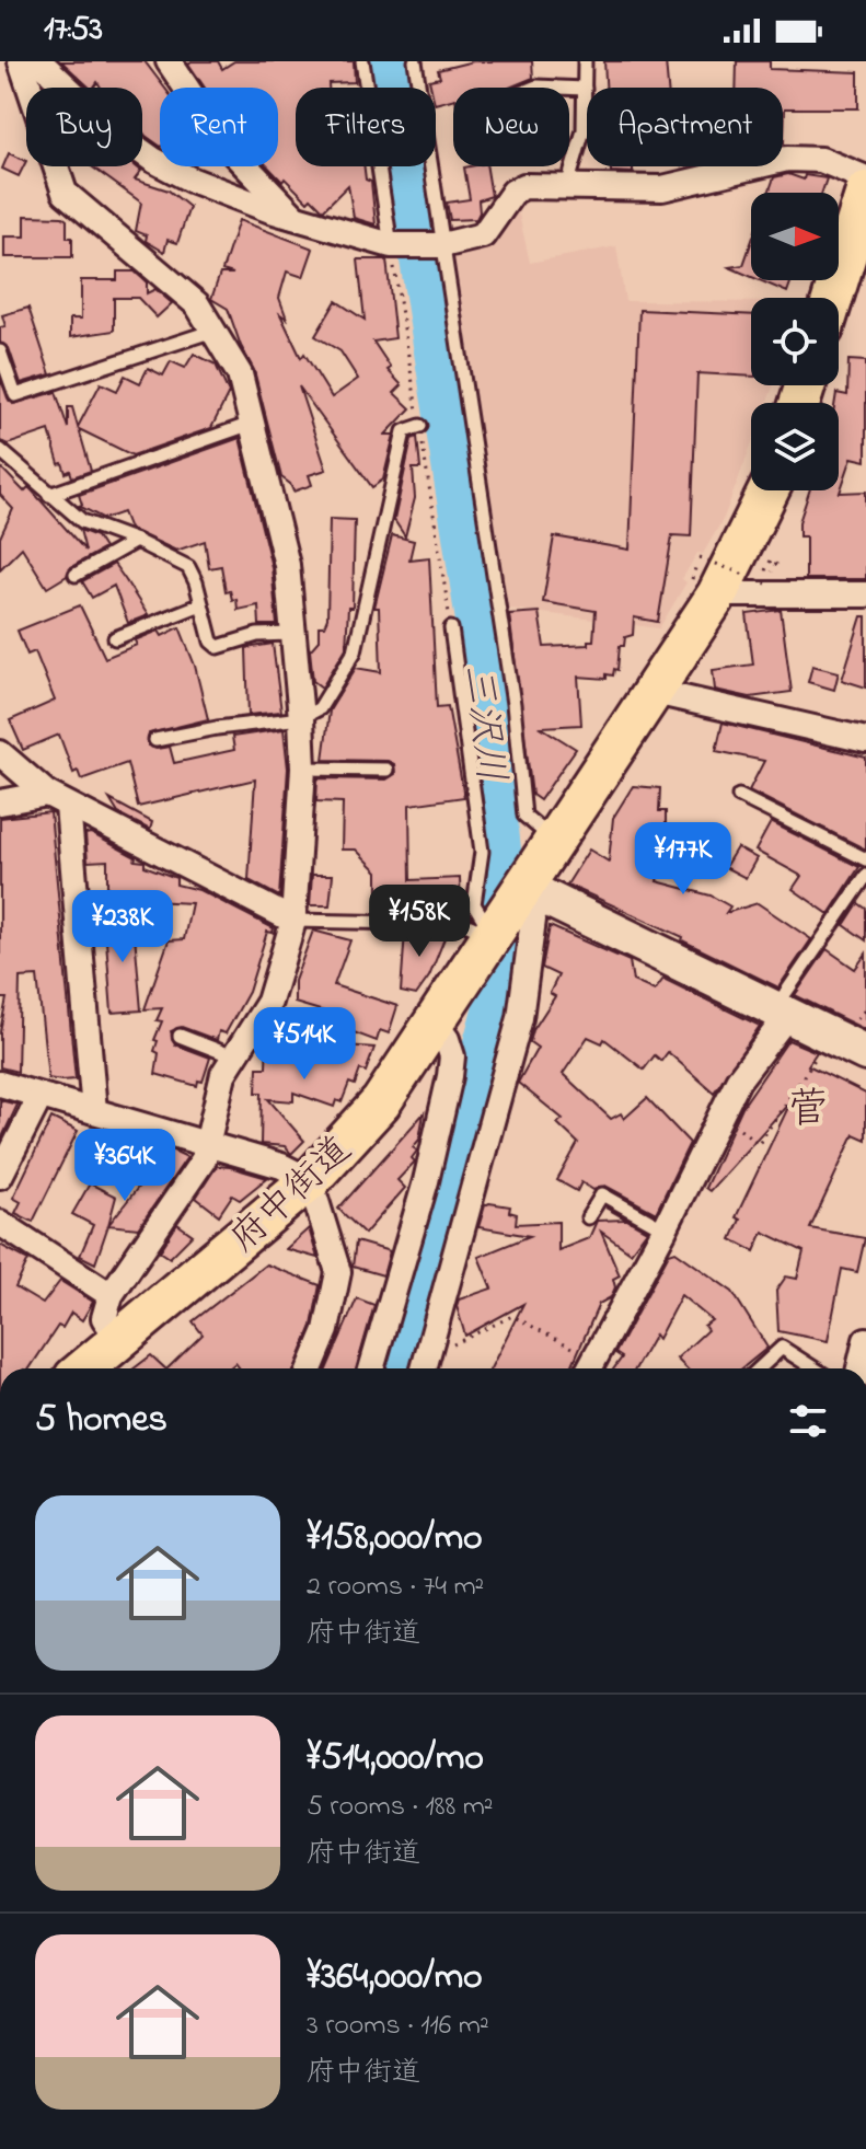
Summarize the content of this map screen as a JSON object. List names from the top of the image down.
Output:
{
  "streets": {
    "main road": ["府中街道"]
  },
  "districts": ["菅"],
  "water": ["三沢川"],
  "north": "right",
  "page": {
    "status": "17:53",
    "chip": [
      "Buy",
      "Rent",
      "Filters",
      "New",
      "Apartment"
    ],
    "price": [
      "¥177K",
      "¥158K",
      "¥238K",
      "¥514K",
      "¥364K"
    ],
    "heading": "5 homes",
    "list": [
      {
        "name": "¥158,000/mo",
        "note": "2 rooms · 74 m² · 府中街道"
      },
      {
        "name": "¥514,000/mo",
        "note": "5 rooms · 188 m² · 府中街道"
      },
      {
        "name": "¥364,000/mo",
        "note": "3 rooms · 116 m² · 府中街道"
      }
    ]
  }
}
